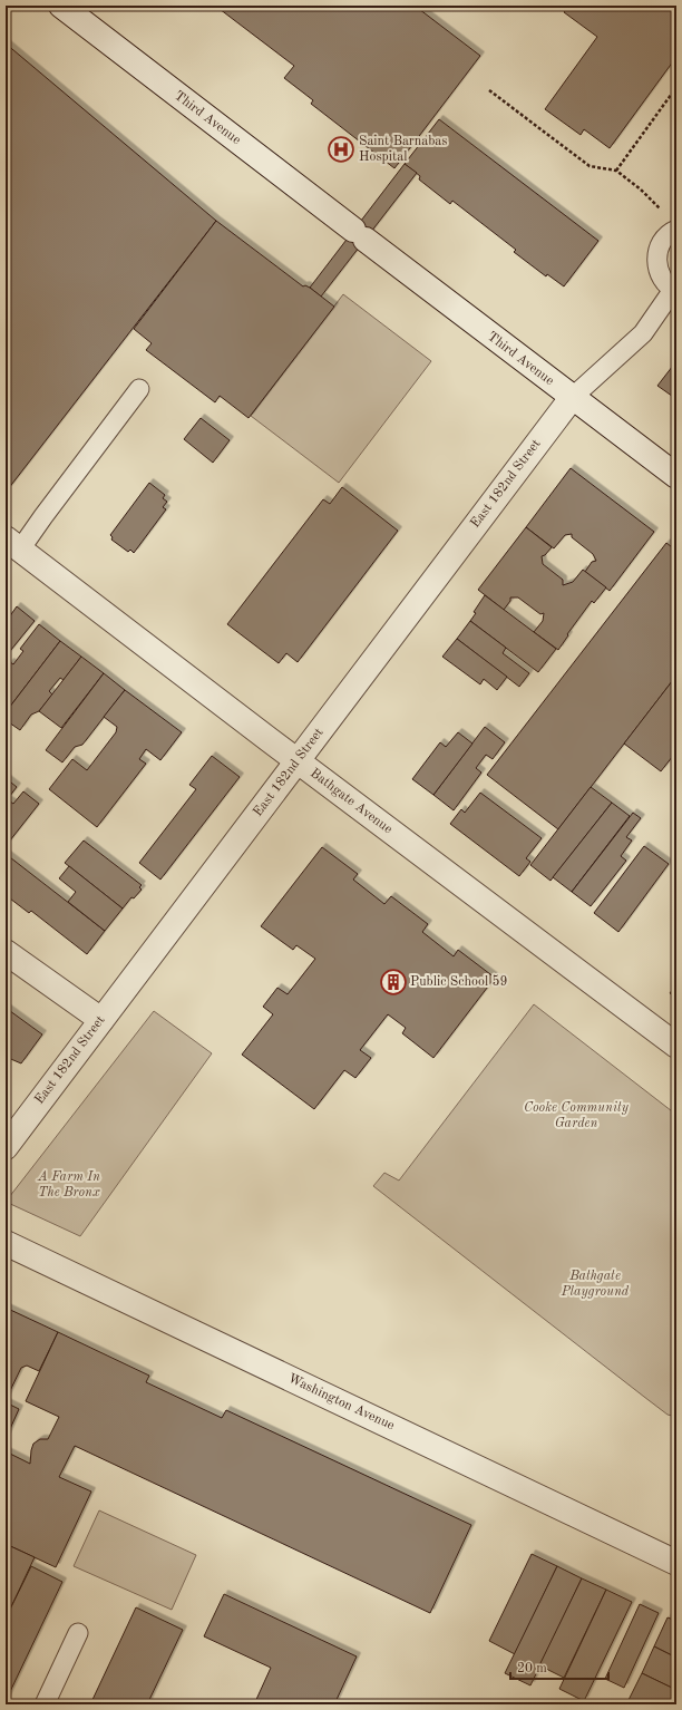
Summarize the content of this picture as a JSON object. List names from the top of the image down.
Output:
{
  "streets": {
    "street": [
      "Third Avenue",
      "East 182nd Street",
      "Bathgate Avenue",
      "Washington Avenue"
    ]
  },
  "crossings": [
    ["Third Avenue", "East 182nd Street"],
    ["East 182nd Street", "Bathgate Avenue"]
  ],
  "parks": ["Cooke Community Garden", "A Farm In The Bronx", "Bathgate Playground"],
  "places": {
    "hospital": ["Saint Barnabas Hospital"],
    "building": ["Public School 59"]
  },
  "scale_bar": "20 m"
}
